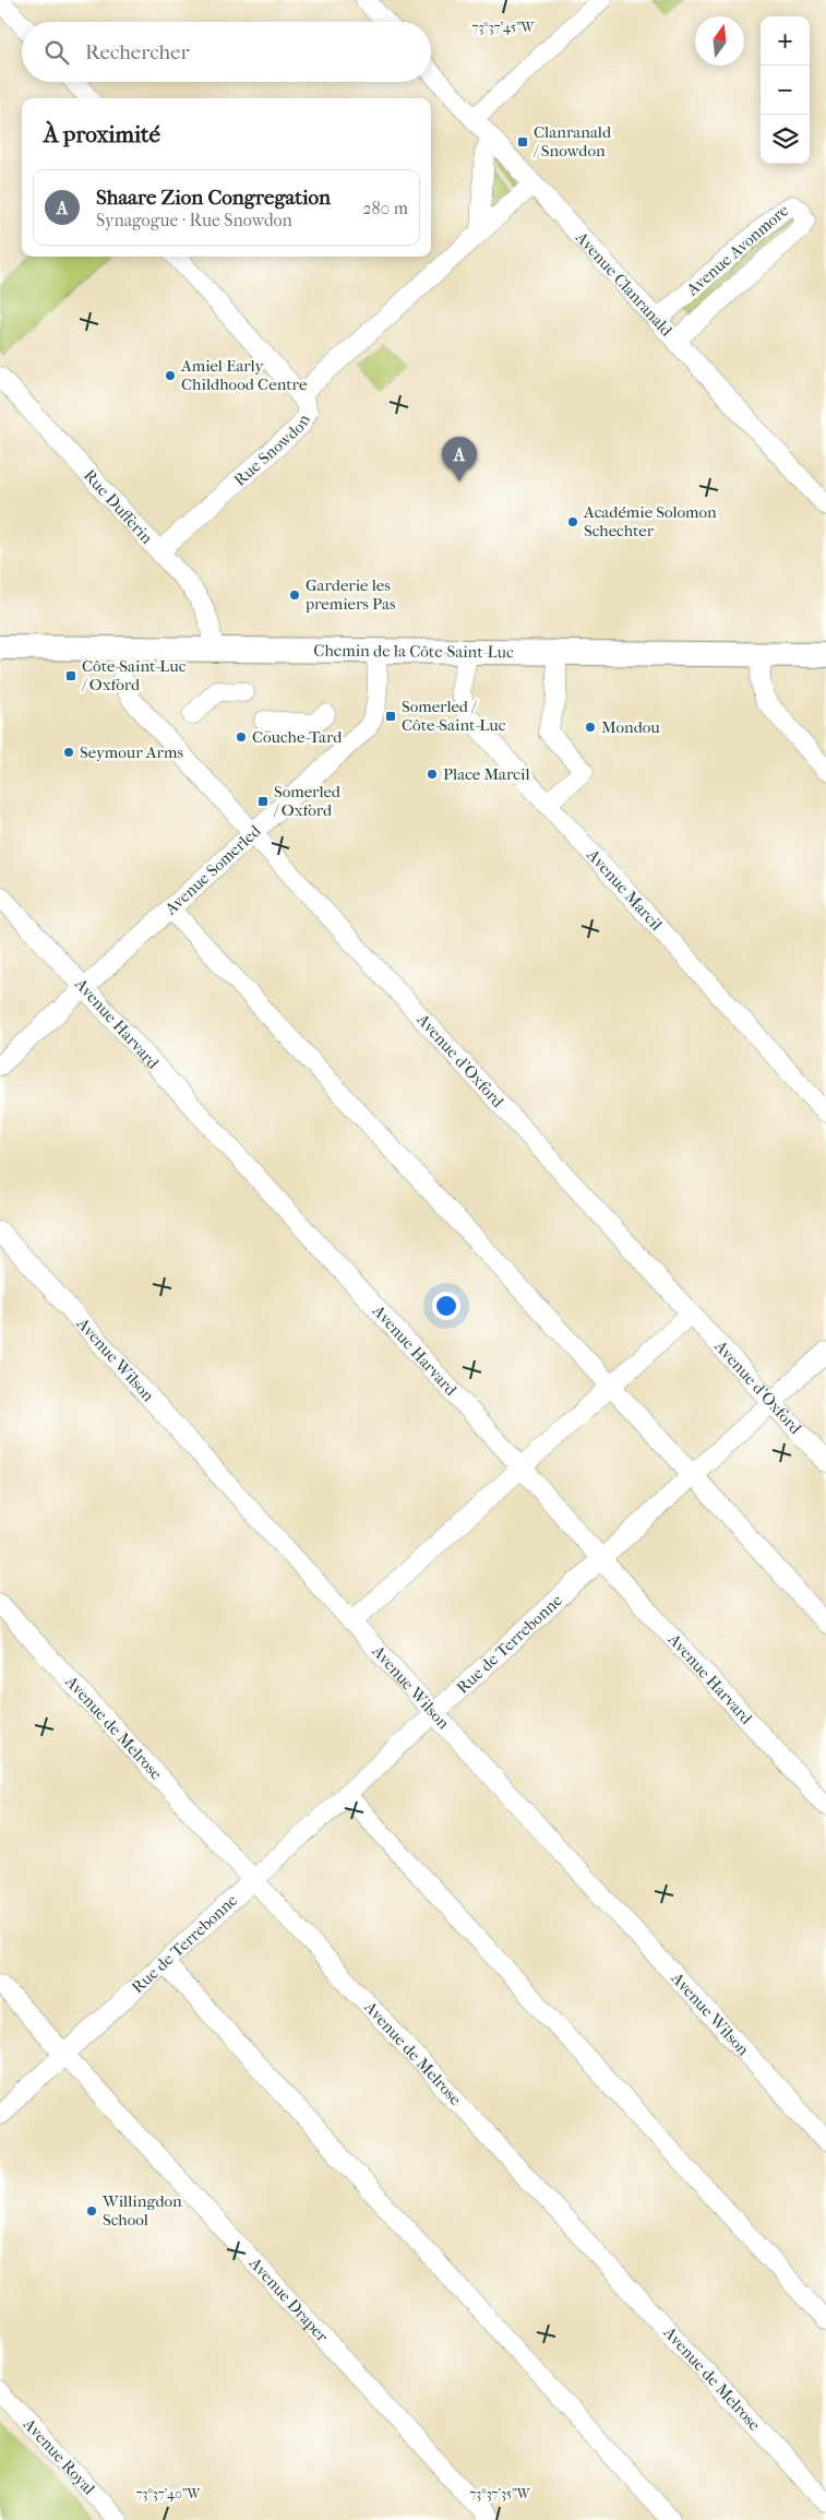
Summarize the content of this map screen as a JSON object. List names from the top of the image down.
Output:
{
  "streets": {
    "main road": ["Chemin de la Côte-Saint-Luc"],
    "street": [
      "Avenue Avonmore",
      "Avenue Clanranald",
      "Rue Snowdon",
      "Rue Dufferin",
      "Avenue Somerled",
      "Avenue Marcil",
      "Avenue Harvard",
      "Avenue d'Oxford",
      "Avenue Wilson",
      "Rue de Terrebonne",
      "Avenue de Melrose",
      "Avenue Draper",
      "Avenue Royal"
    ]
  },
  "crossings": [
    ["Avenue Avonmore", "Avenue Clanranald"],
    ["Avenue Clanranald", "Rue Snowdon"],
    ["Rue Snowdon", "Rue Dufferin"],
    ["Rue Dufferin", "Chemin de la Côte-Saint-Luc"],
    ["Chemin de la Côte-Saint-Luc", "Avenue Somerled"],
    ["Chemin de la Côte-Saint-Luc", "Avenue Marcil"],
    ["Chemin de la Côte-Saint-Luc", "Avenue d'Oxford"],
    ["Avenue Somerled", "Avenue Harvard"],
    ["Avenue Somerled", "Avenue d'Oxford"],
    ["Avenue Harvard", "Rue de Terrebonne"],
    ["Avenue d'Oxford", "Rue de Terrebonne"],
    ["Avenue Wilson", "Rue de Terrebonne"],
    ["Rue de Terrebonne", "Avenue de Melrose"],
    ["Rue de Terrebonne", "Avenue Draper"]
  ],
  "places": {
    "transit": [
      "Clanranald / Snowdon",
      "Côte-Saint-Luc / Oxford",
      "Somerled / Côte-Saint-Luc",
      "Somerled / Oxford"
    ],
    "other": [
      "Amiel Early Childhood Centre",
      "Académie Solomon Schechter",
      "Garderie les premiers Pas",
      "Mondou",
      "Couche-Tard",
      "Seymour Arms",
      "Place Marcil",
      "Willingdon School"
    ]
  },
  "north": "top",
  "page": {
    "map_buttons": ["+", "−"],
    "search": "Rechercher",
    "heading": "À proximité",
    "list": [
      {
        "mark": "A",
        "name": "Shaare Zion Congregation",
        "note": "Synagogue · Rue Snowdon",
        "value": "280 m"
      }
    ],
    "pins": "A"
  },
  "coordinates": ["73°37'45\"W", "73°37'40\"W", "73°37'35\"W"]
}
